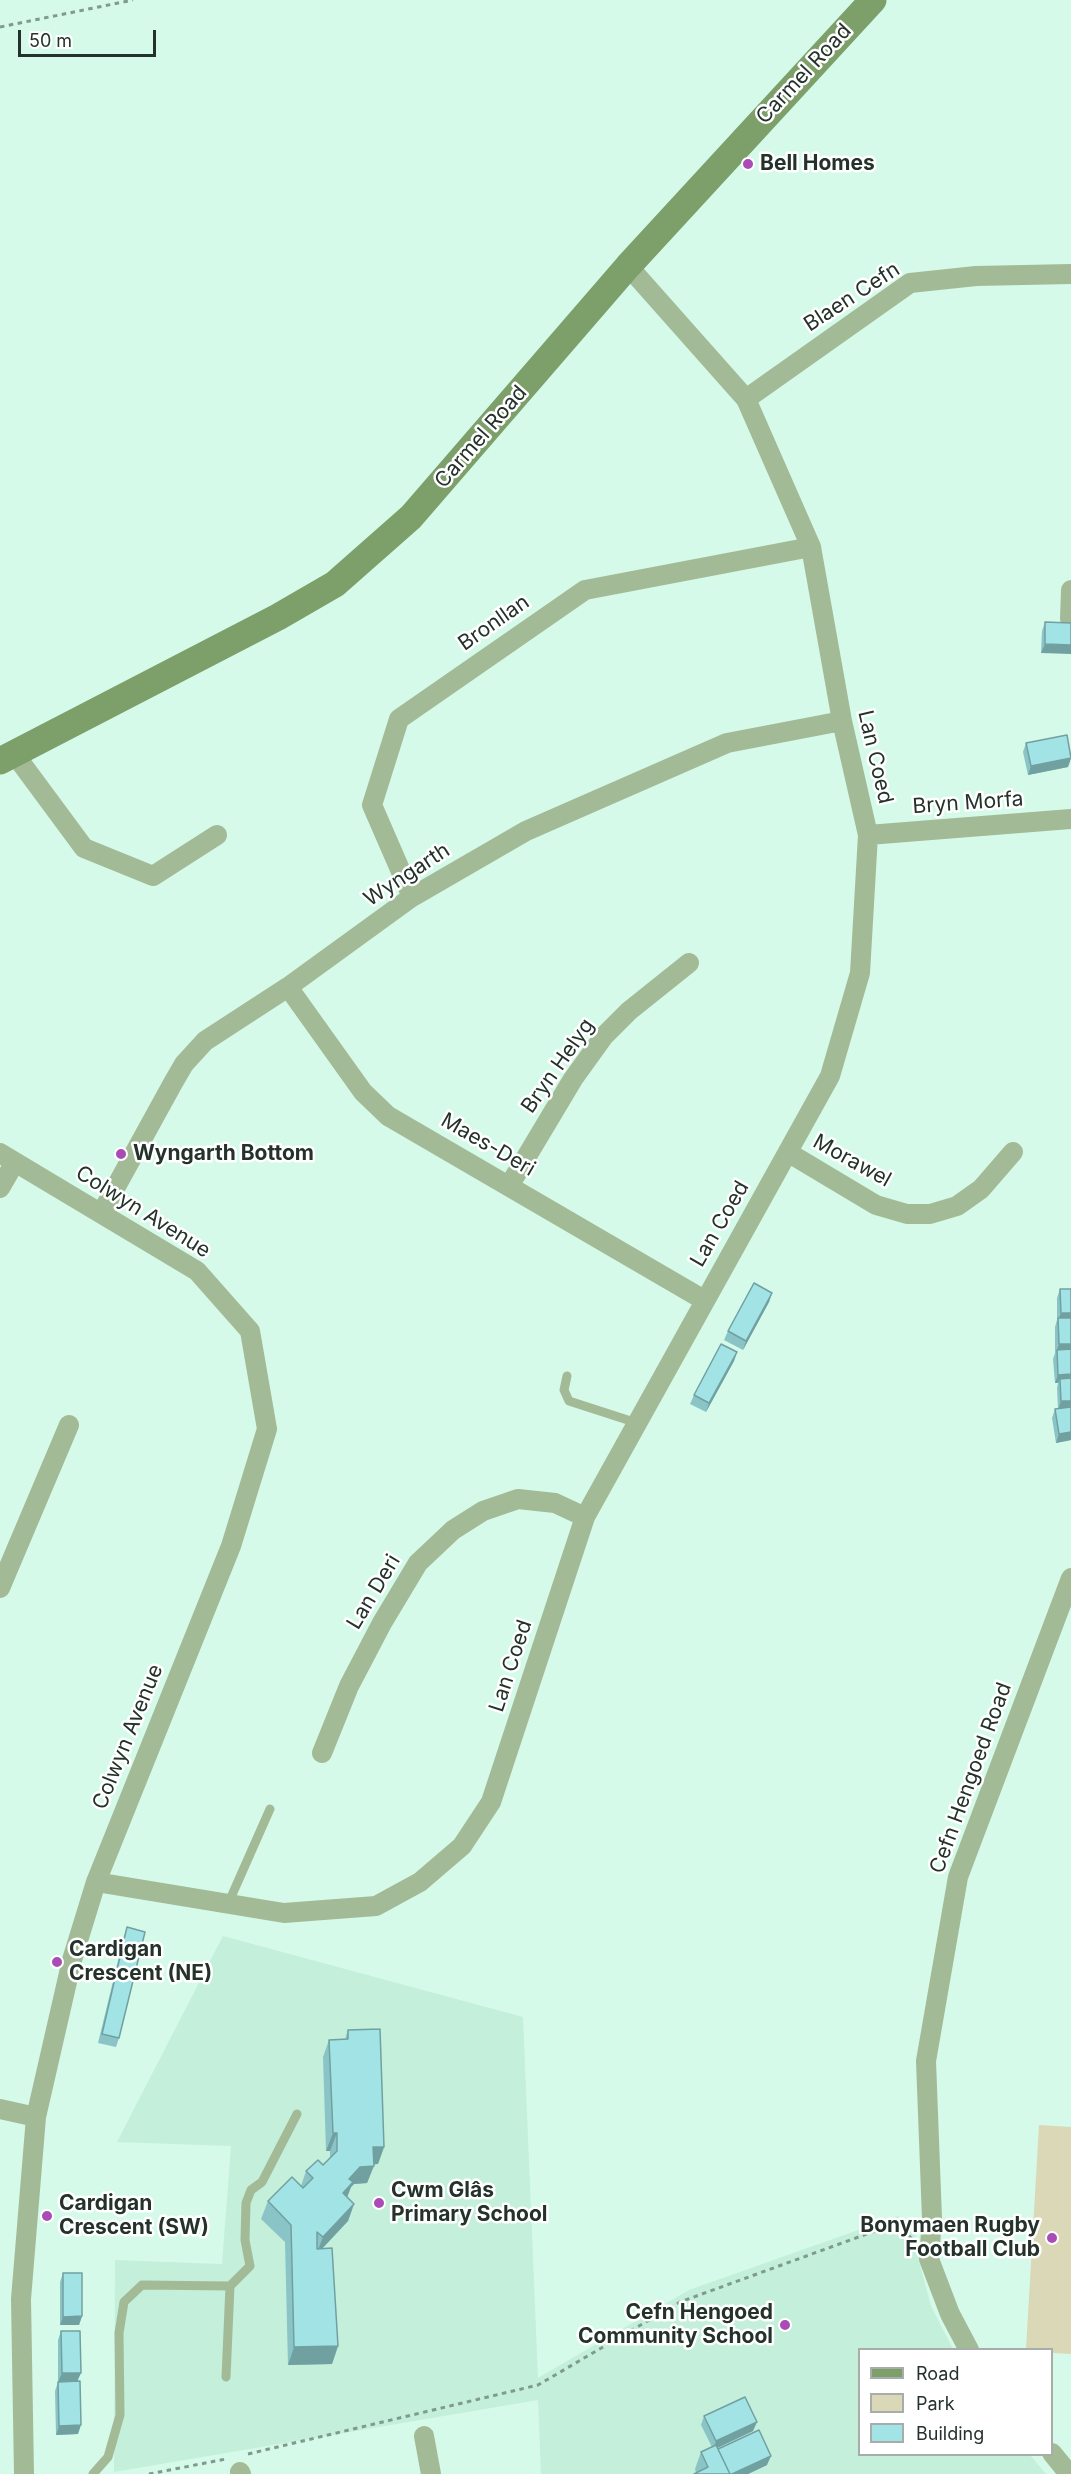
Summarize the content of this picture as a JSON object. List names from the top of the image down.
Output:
{
  "streets": {
    "street": [
      "Carmel Road",
      "Blaen Cefn",
      "Bronllan",
      "Lan Coed",
      "Bryn Morfa",
      "Wyngarth",
      "Bryn Helyg",
      "Maes-Deri",
      "Morawel",
      "Colwyn Avenue",
      "Lan Deri",
      "Cefn Hengoed Road"
    ]
  },
  "crossings": [
    ["Carmel Road", "Lan Coed"],
    ["Blaen Cefn", "Lan Coed"],
    ["Bronllan", "Lan Coed"],
    ["Bronllan", "Wyngarth"],
    ["Lan Coed", "Bryn Morfa"],
    ["Lan Coed", "Wyngarth"],
    ["Lan Coed", "Maes-Deri"],
    ["Lan Coed", "Morawel"],
    ["Lan Coed", "Colwyn Avenue"],
    ["Lan Coed", "Lan Deri"],
    ["Wyngarth", "Maes-Deri"],
    ["Wyngarth", "Colwyn Avenue"],
    ["Bryn Helyg", "Maes-Deri"]
  ],
  "places": [
    "Bell Homes",
    "Wyngarth Bottom",
    "Cardigan Crescent (NE)",
    "Cwm Glâs Primary School",
    "Cardigan Crescent (SW)",
    "Bonymaen Rugby Football Club",
    "Cefn Hengoed Community School"
  ],
  "legend": ["Road", "Park", "Building"],
  "scale_bar": "50 m"
}
